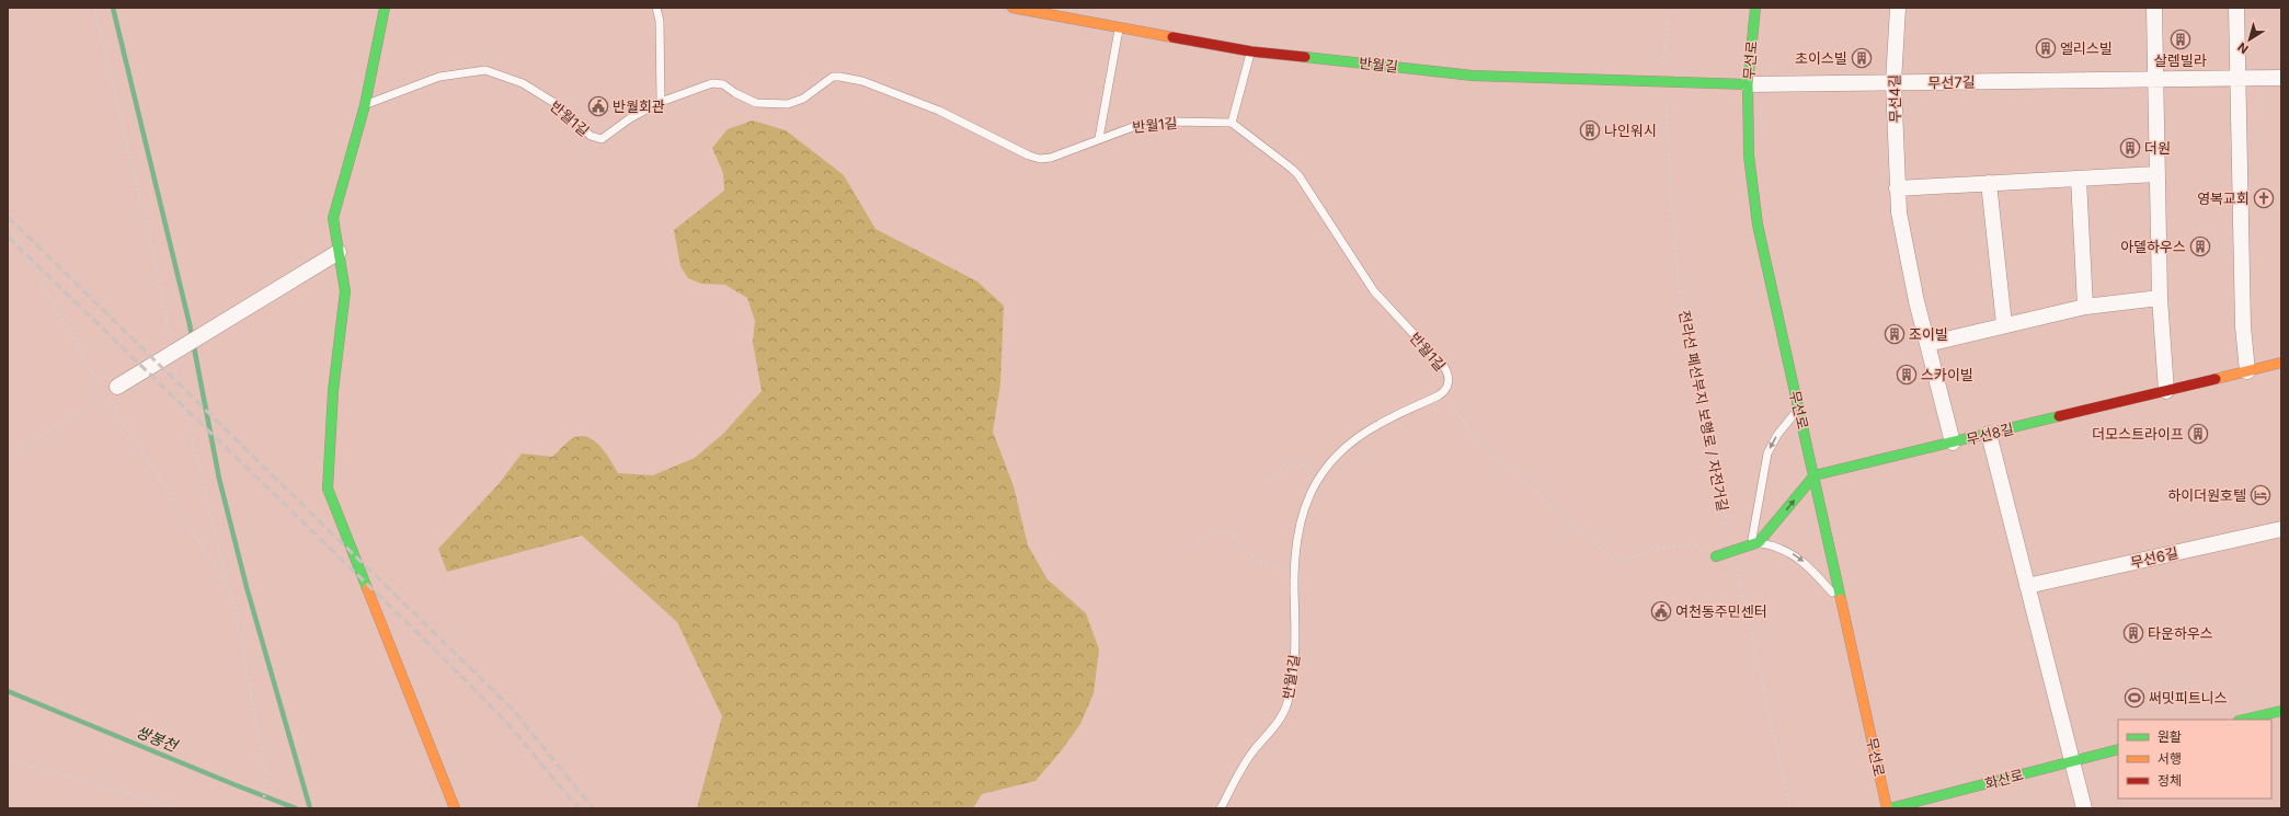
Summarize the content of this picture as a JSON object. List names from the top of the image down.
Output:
{
  "streets": {
    "street": [
      "무선로",
      "반월길",
      "무선7길",
      "무선4길",
      "무선8길",
      "무선6길",
      "화산로"
    ],
    "lane": ["반월1길"],
    "path": ["전라선 폐선부지 보행로 / 자전거길"]
  },
  "crossings": [
    ["무선로", "반월길"],
    ["무선로", "무선7길"],
    ["무선로", "무선8길"],
    ["무선로", "화산로"],
    ["반월길", "무선7길"],
    ["반월길", "전라선 폐선부지 보행로 / 자전거길"],
    ["무선7길", "무선4길"],
    ["무선4길", "무선8길"]
  ],
  "water": ["쌍봉천"],
  "places": {
    "building": [
      "살렘빌라",
      "엘리스빌",
      "초이스빌",
      "나인워시",
      "더원",
      "아델하우스",
      "조이빌",
      "스카이빌",
      "더모스트라이프",
      "타운하우스"
    ],
    "public building": ["반월회관", "여천동주민센터"],
    "church": ["영복교회"],
    "hotel": ["하이더원호텔"],
    "sports": ["써밋피트니스"]
  },
  "legend": ["원활", "서행", "정체"],
  "north": "bottom left"
}
